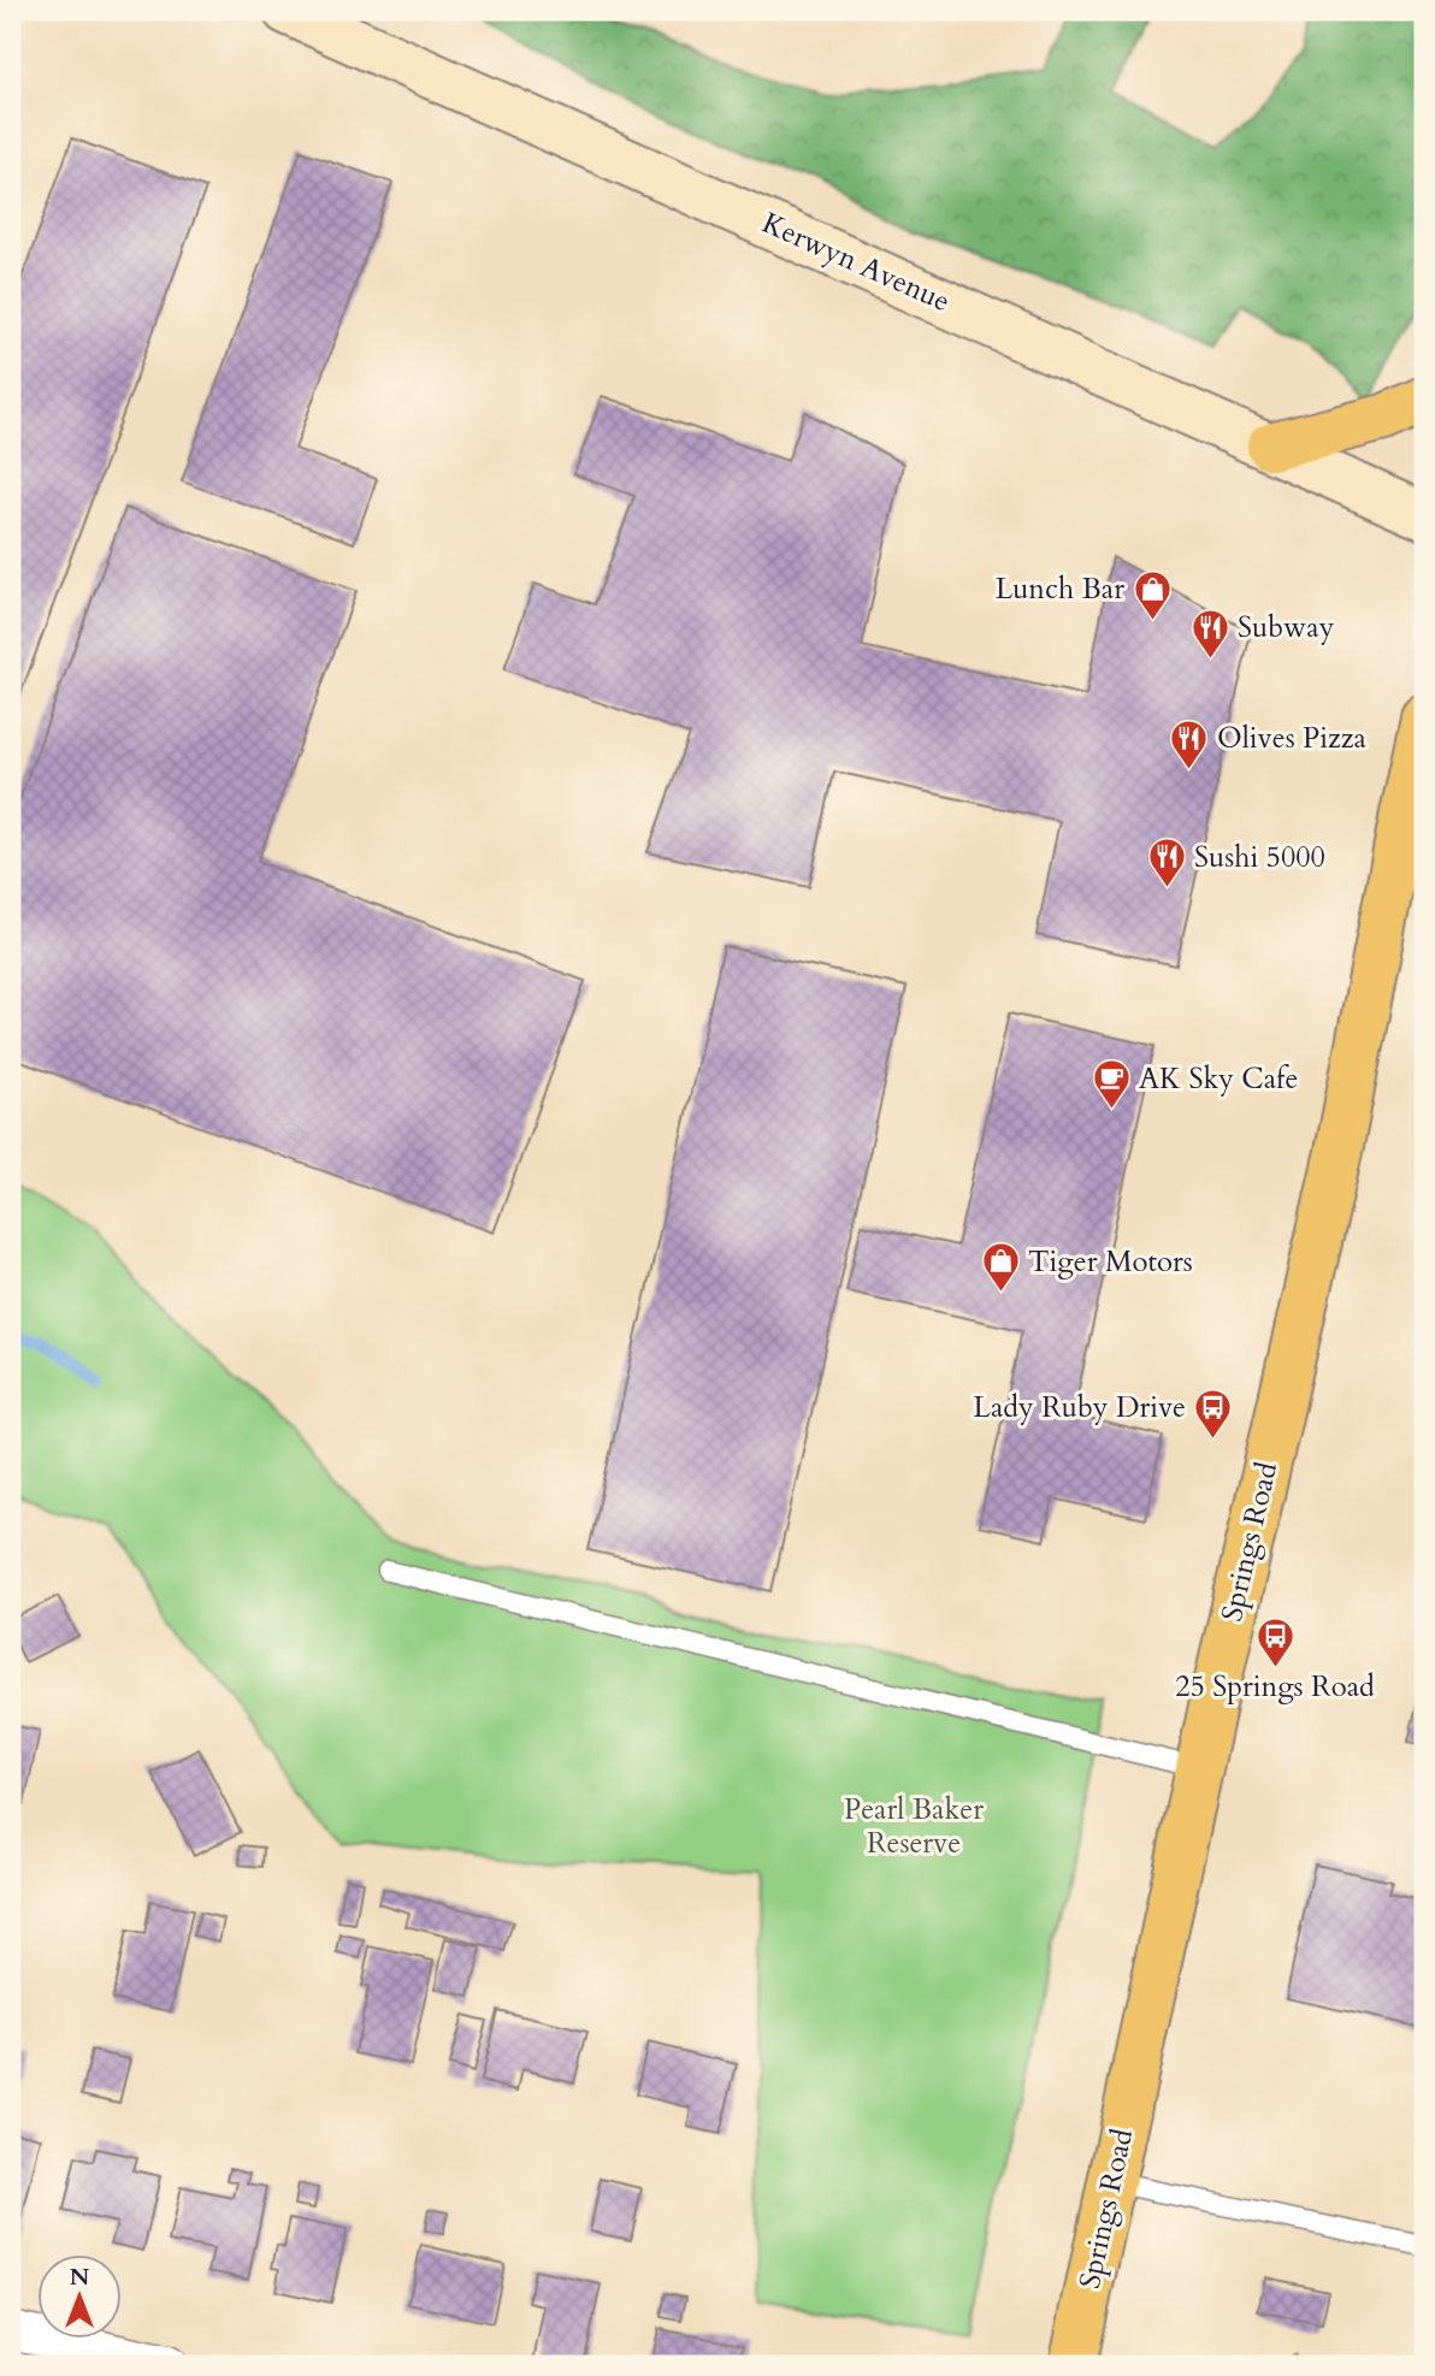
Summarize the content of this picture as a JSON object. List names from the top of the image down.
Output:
{
  "streets": {
    "main road": ["Kerwyn Avenue", "Springs Road"]
  },
  "parks": ["Pearl Baker Reserve"],
  "places": {
    "shop": ["Lunch Bar", "Tiger Motors"],
    "restaurant": ["Subway", "Olives Pizza", "Sushi 5000"],
    "cafe": ["AK Sky Cafe"],
    "bus stop": ["Lady Ruby Drive", "25 Springs Road"]
  },
  "north": "top"
}
